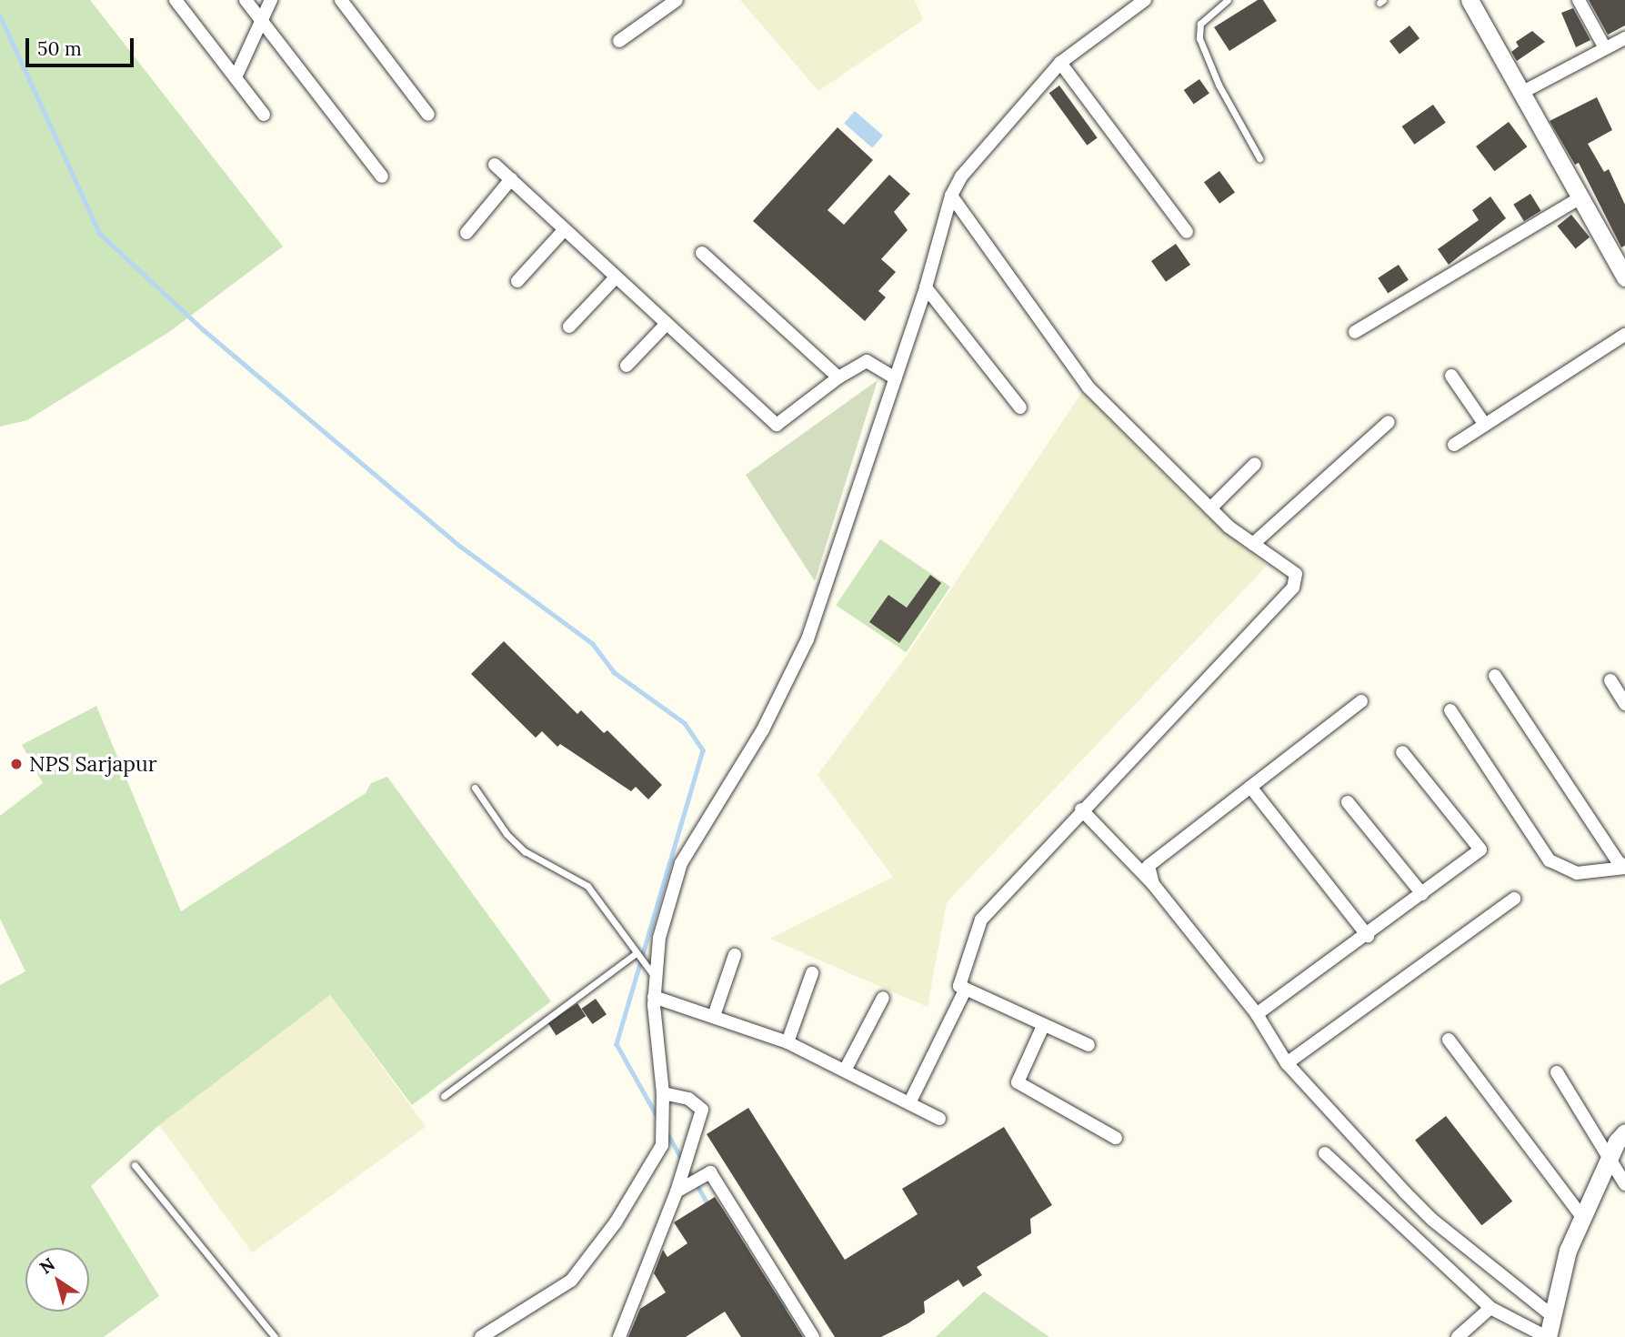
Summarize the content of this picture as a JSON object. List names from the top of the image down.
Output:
{
  "places": ["NPS Sarjapur"],
  "scale_bar": "50 m",
  "north": "top left"
}
